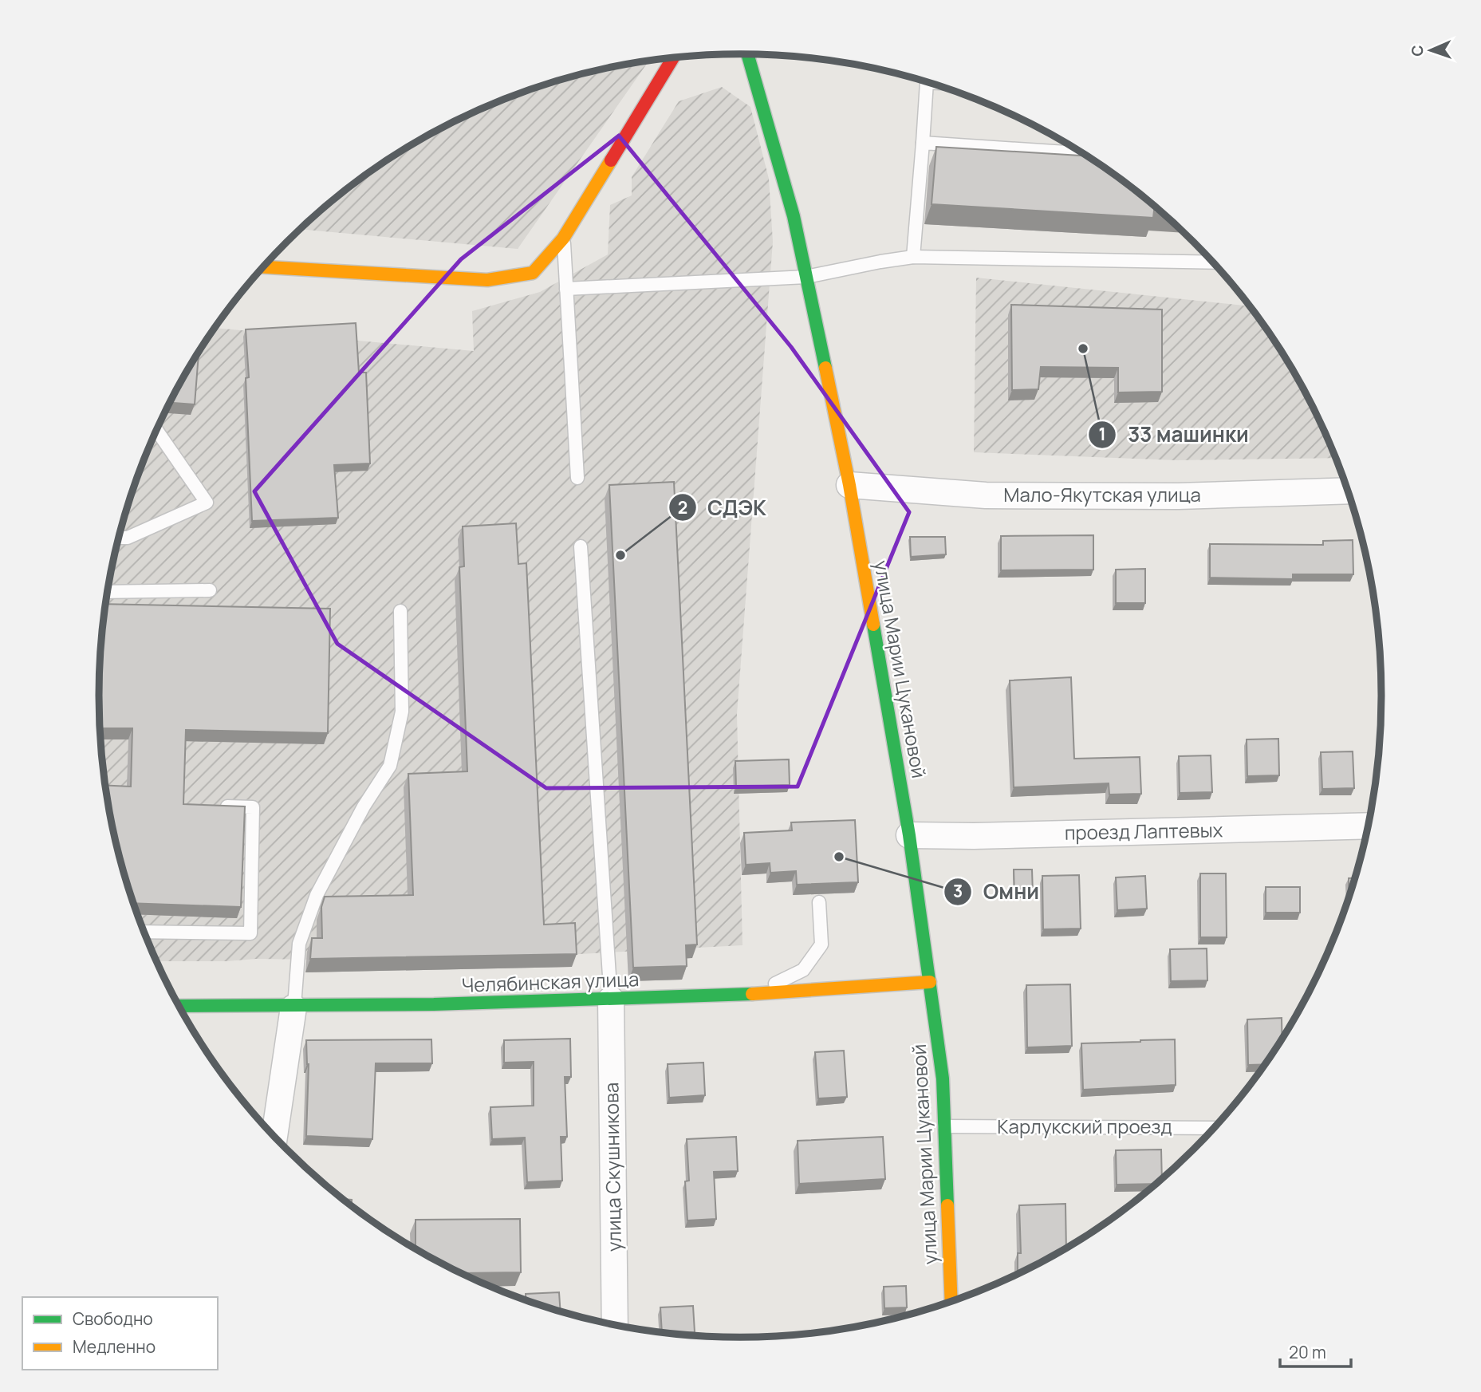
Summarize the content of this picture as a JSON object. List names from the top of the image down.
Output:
{
  "streets": {
    "street": [
      "Мало-Якутская улица",
      "улица Марии Цукановой",
      "проезд Лаптевых",
      "Челябинская улица",
      "улица Скушникова"
    ],
    "lane": ["Карлукский проезд"]
  },
  "crossings": [
    ["Мало-Якутская улица", "улица Марии Цукановой"],
    ["улица Марии Цукановой", "проезд Лаптевых"],
    ["улица Марии Цукановой", "Челябинская улица"],
    ["улица Марии Цукановой", "Карлукский проезд"],
    ["Челябинская улица", "улица Скушникова"]
  ],
  "places": ["33 машинки", "СДЭК", "Омни"],
  "legend": ["Свободно", "Медленно"],
  "scale_bar": "20 m",
  "north": "left"
}
